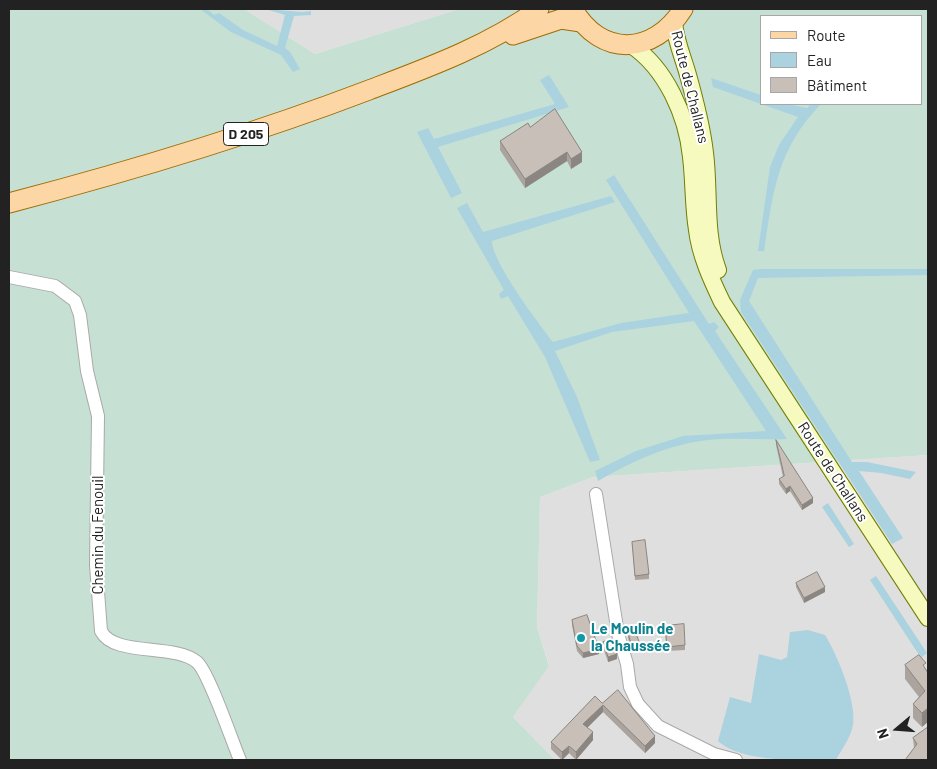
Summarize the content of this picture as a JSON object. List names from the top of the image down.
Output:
{
  "streets": {
    "main road": ["Route de Challans", "D 205"],
    "street": ["Chemin du Fenouil"]
  },
  "places": ["Le Moulin de la Chaussée"],
  "legend": ["Route", "Eau", "Bâtiment"],
  "north": "left"
}
